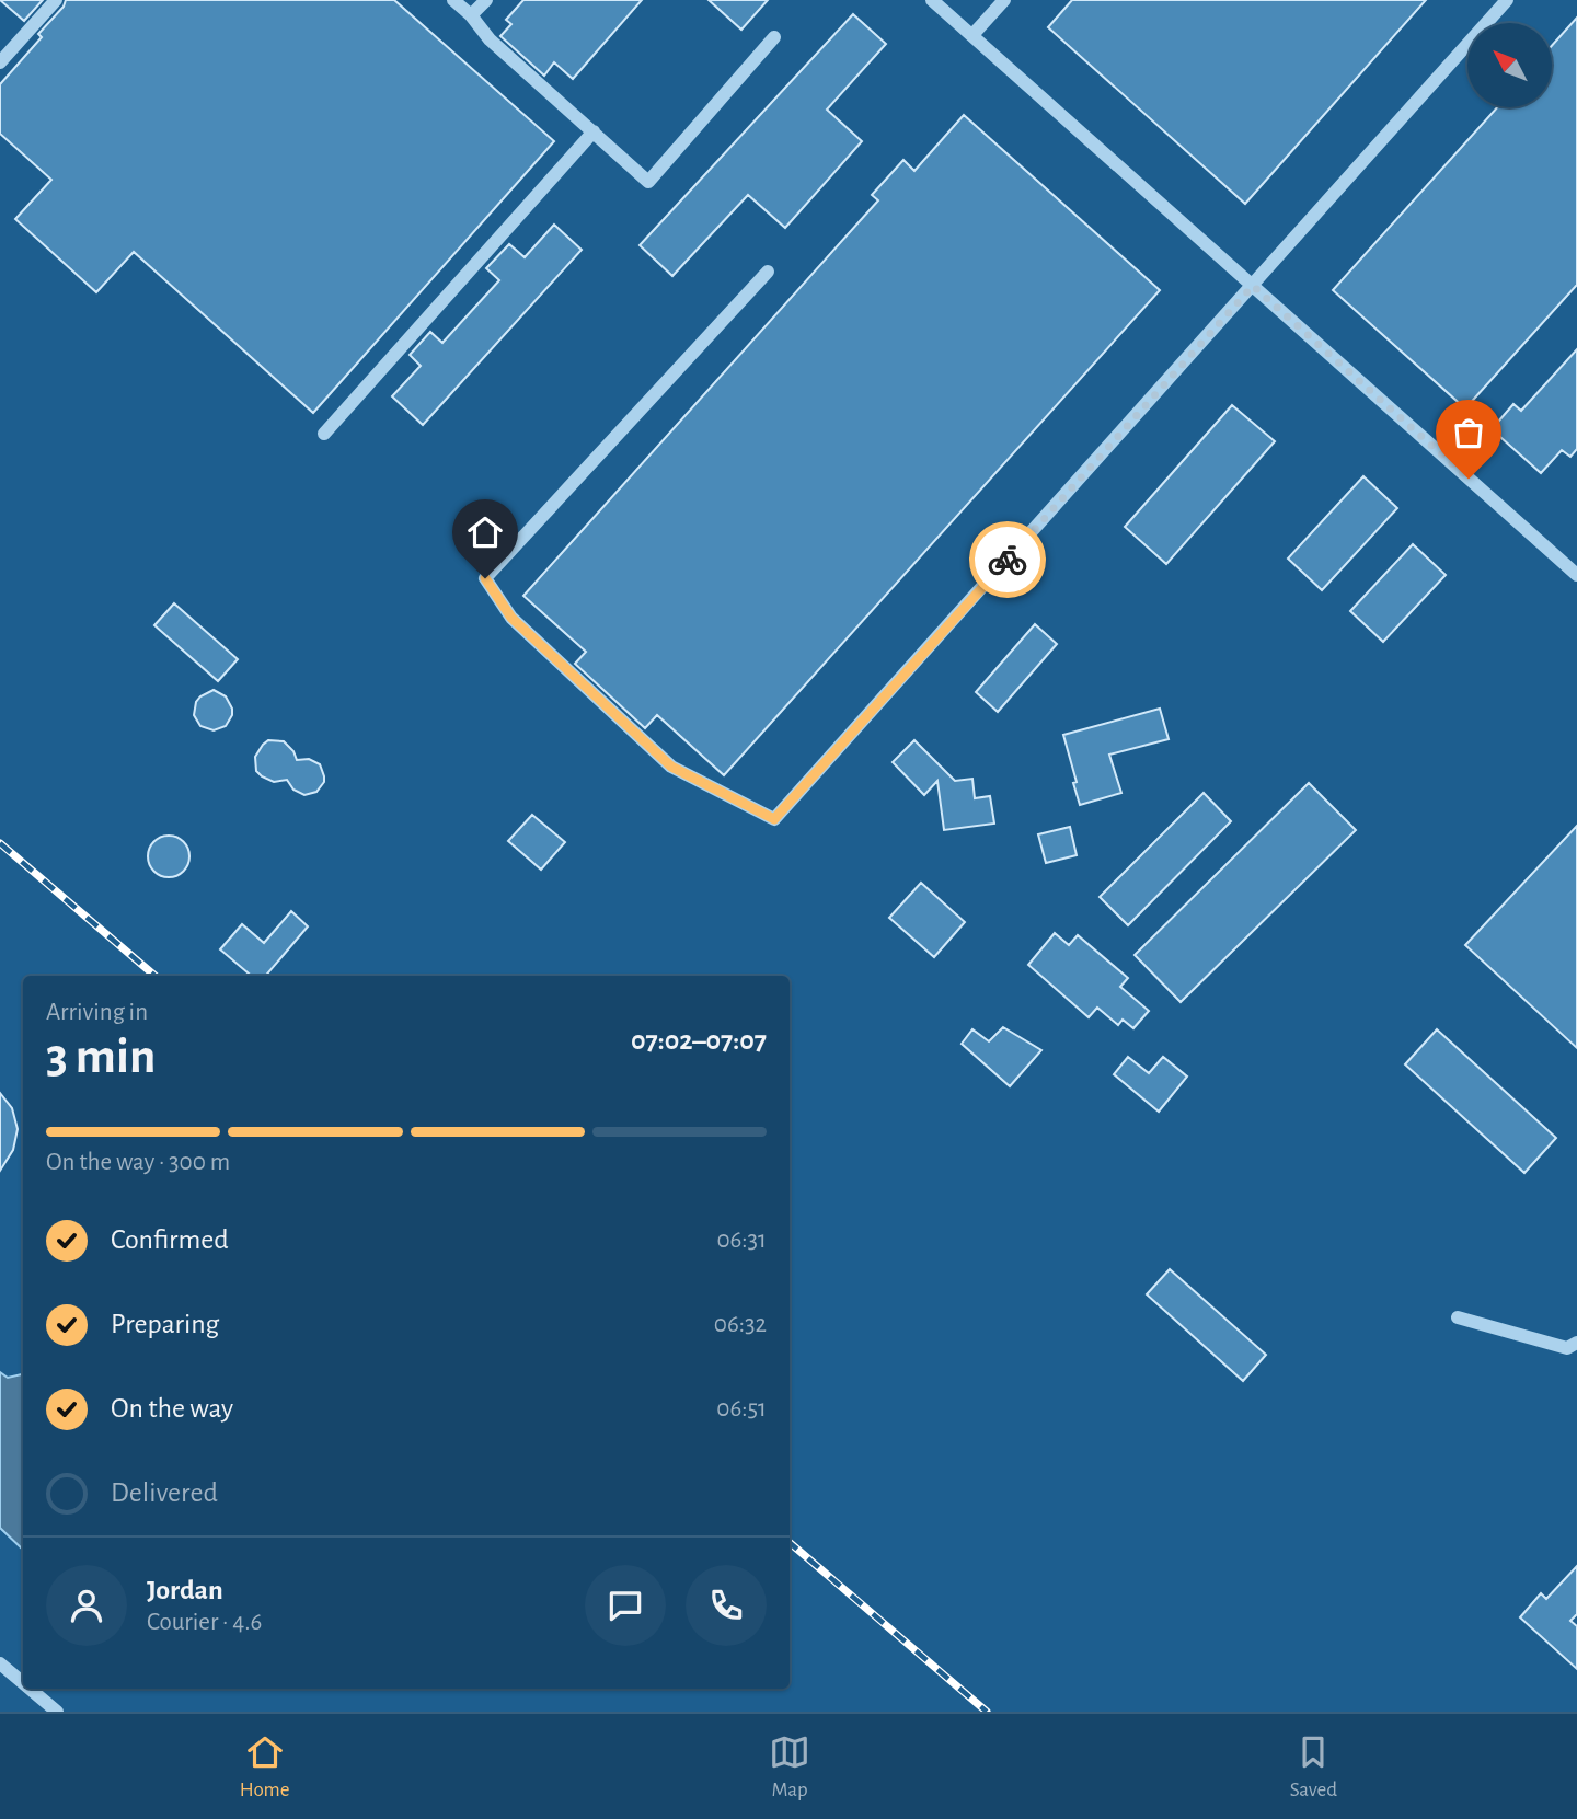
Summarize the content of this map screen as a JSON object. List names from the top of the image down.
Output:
{
  "north": "top left",
  "page": {
    "heading": ["3 min", "Arriving in", "07:02–07:07"],
    "panel": ["Jordan", "Courier · 4.6"],
    "bar": "On the way · 300 m",
    "list": [
      ["Confirmed", "06:31"],
      ["Preparing", "06:32"],
      ["On the way", "06:51"],
      "Delivered"
    ],
    "tabs": ["Home", "Map", "Saved"]
  }
}
